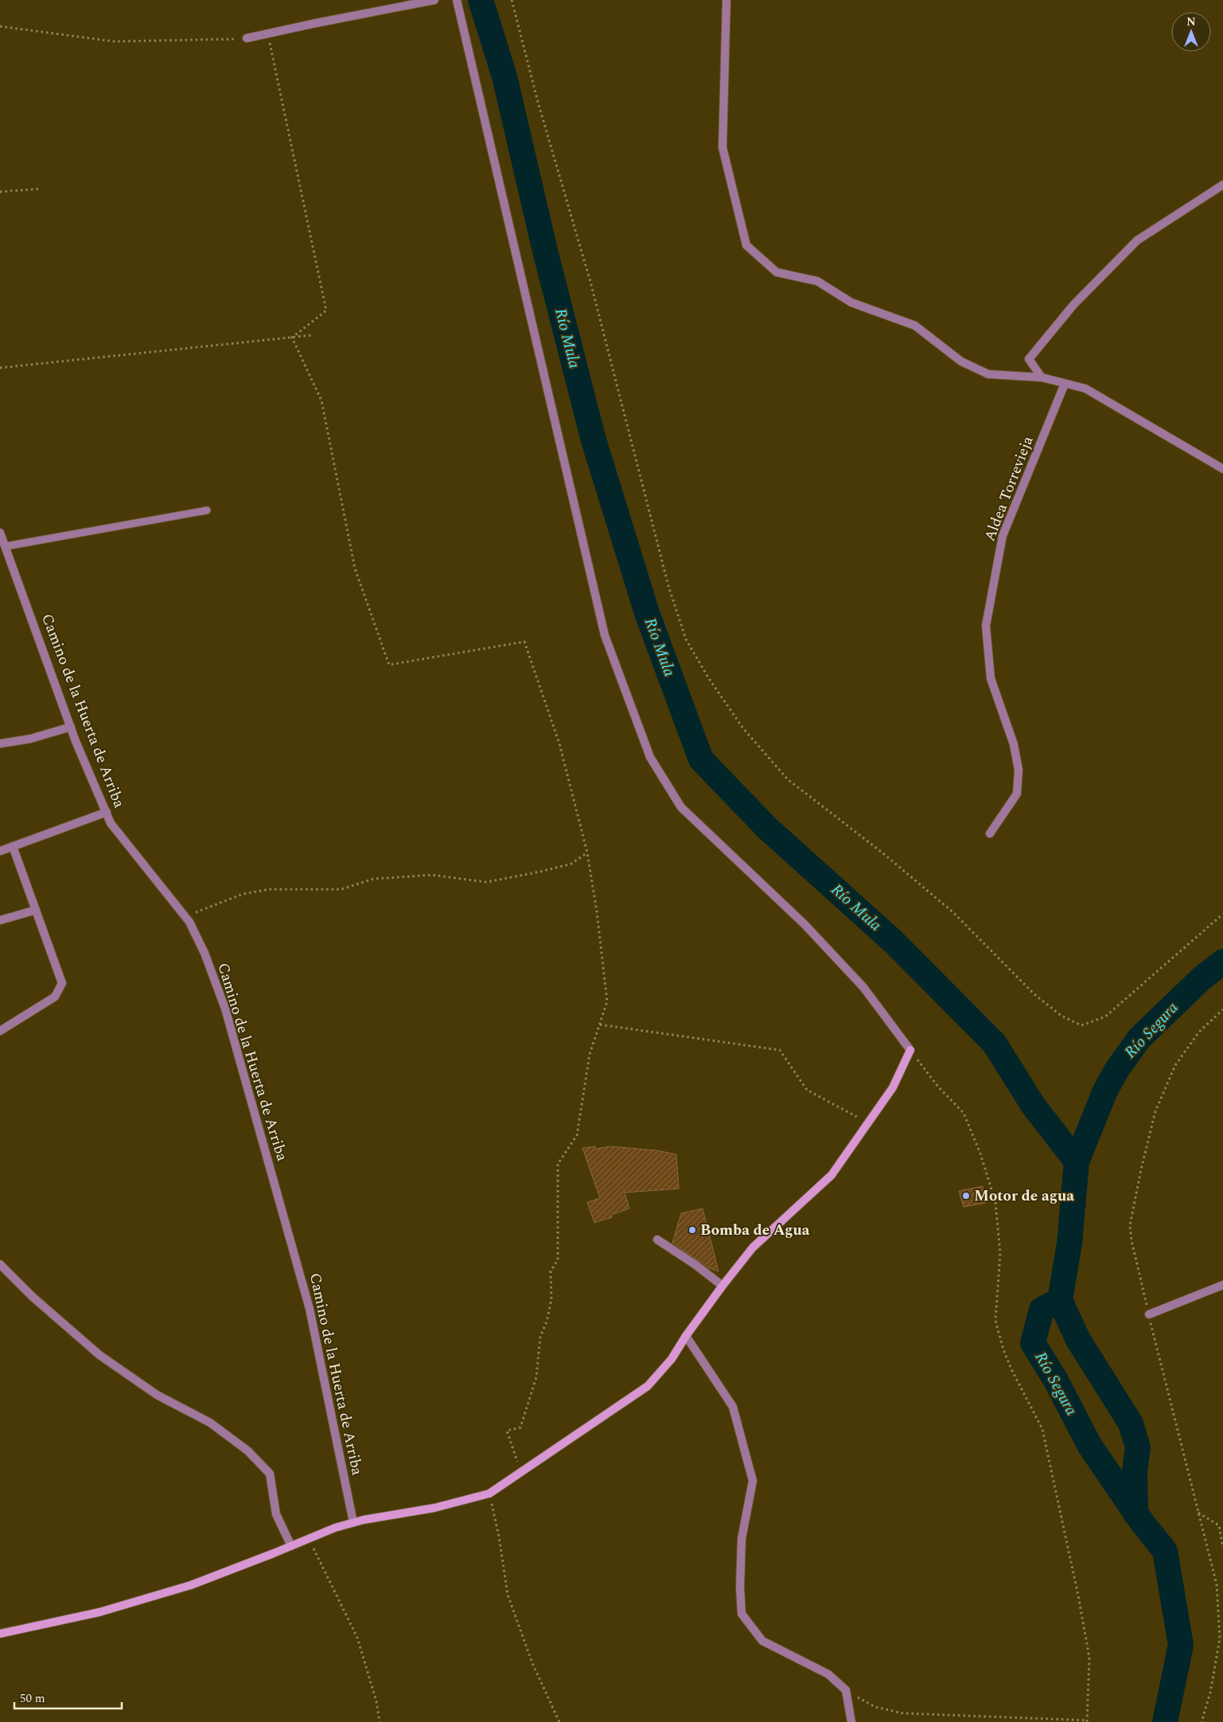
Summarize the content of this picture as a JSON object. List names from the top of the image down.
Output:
{
  "streets": {
    "street": ["Aldea Torrevieja", "Camino de la Huerta de Arriba"]
  },
  "water": ["Río Mula", "Río Segura"],
  "places": ["Motor de agua", "Bomba de Agua"],
  "scale_bar": "50 m",
  "north": "top"
}
